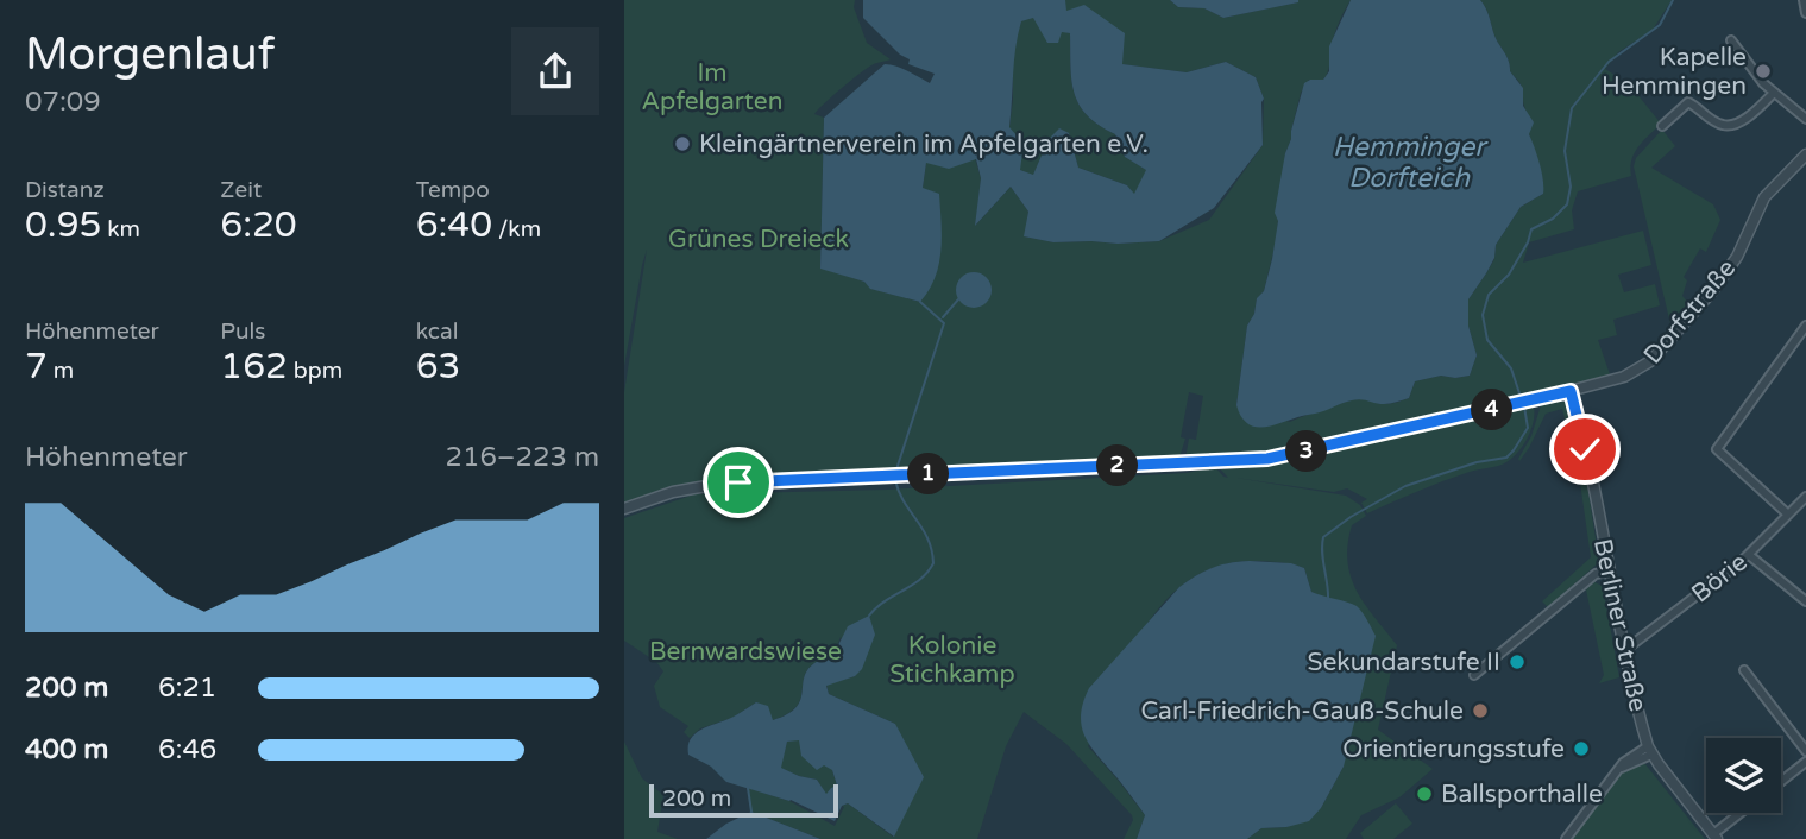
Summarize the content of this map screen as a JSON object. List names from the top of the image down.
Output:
{
  "streets": {
    "street": ["Dorfstraße", "Börie", "Berliner Straße"]
  },
  "crossings": [
    ["Dorfstraße", "Berliner Straße"],
    ["Börie", "Berliner Straße"]
  ],
  "water": ["Hemminger Dorfteich"],
  "parks": [
    "Im Apfelgarten",
    "Grünes Dreieck",
    "Kolonie Stichkamp",
    "Bernwardswiese"
  ],
  "places": [
    "Kapelle Hemmingen",
    "Kleingärtnerverein im Apfelgarten e.V.",
    "Sekundarstufe II",
    "Carl-Friedrich-Gauß-Schule",
    "Orientierungsstufe",
    "Ballsporthalle"
  ],
  "scale_bar": "200 m",
  "page": {
    "heading": ["Morgenlauf", "07:09"],
    "stats": [
      ["Distanz", "0.95 km"],
      ["Zeit", "6:20"],
      ["Tempo", "6:40 /km"],
      ["Höhenmeter", "7 m"],
      ["Puls", "162 bpm"],
      ["kcal", "63"]
    ],
    "pins": [
      "4",
      "3",
      "2",
      "1"
    ],
    "chart": ["Höhenmeter", "216–223 m"],
    "list": [
      {
        "name": "200 m",
        "note": "6:21"
      },
      {
        "name": "400 m",
        "note": "6:46"
      }
    ],
    "scale": "200 m"
  }
}
